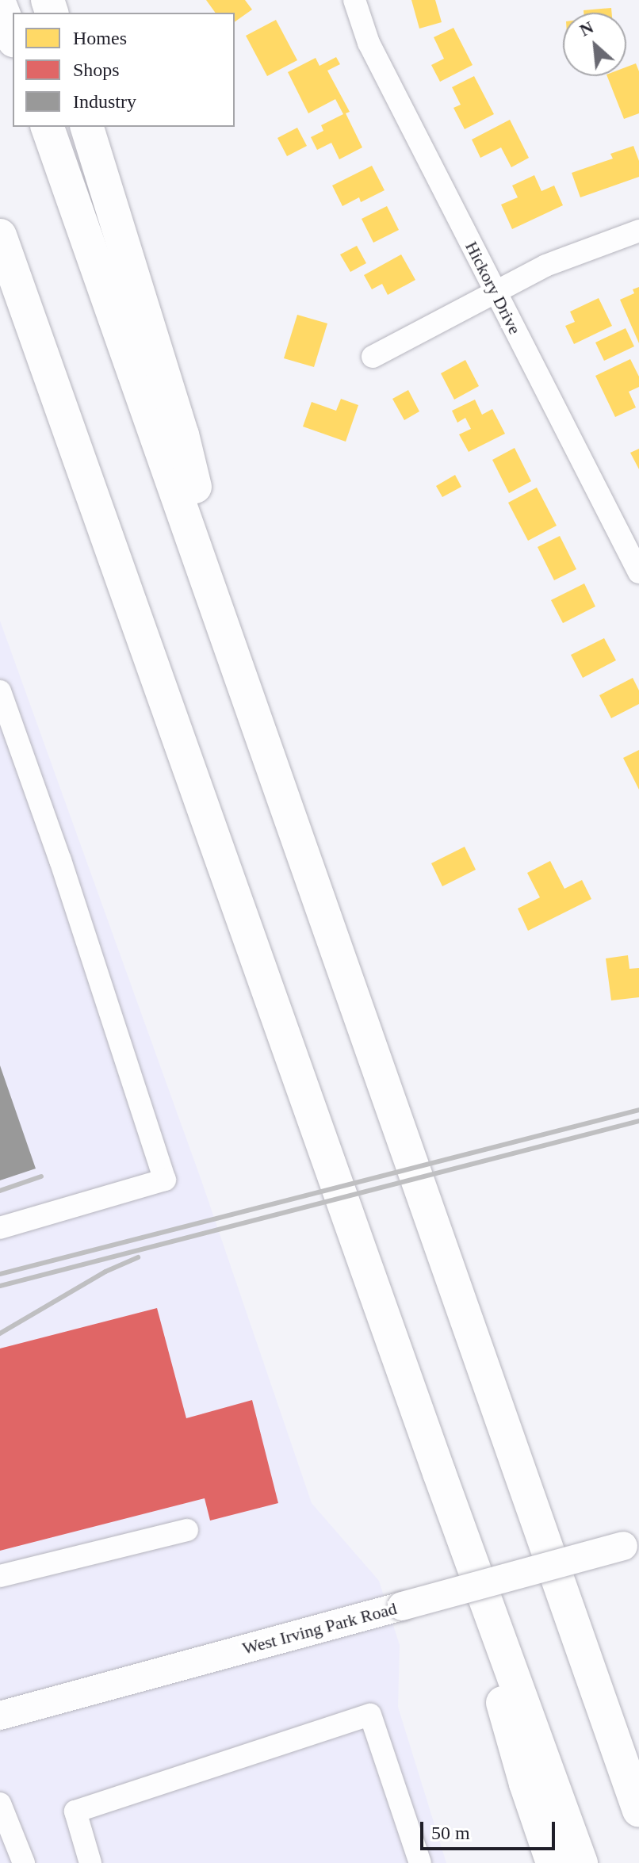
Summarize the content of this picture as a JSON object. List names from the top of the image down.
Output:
{
  "streets": {
    "main road": ["West Irving Park Road"],
    "street": ["Hickory Drive"]
  },
  "legend": ["Homes", "Shops", "Industry"],
  "scale_bar": "50 m",
  "north": "top left"
}
